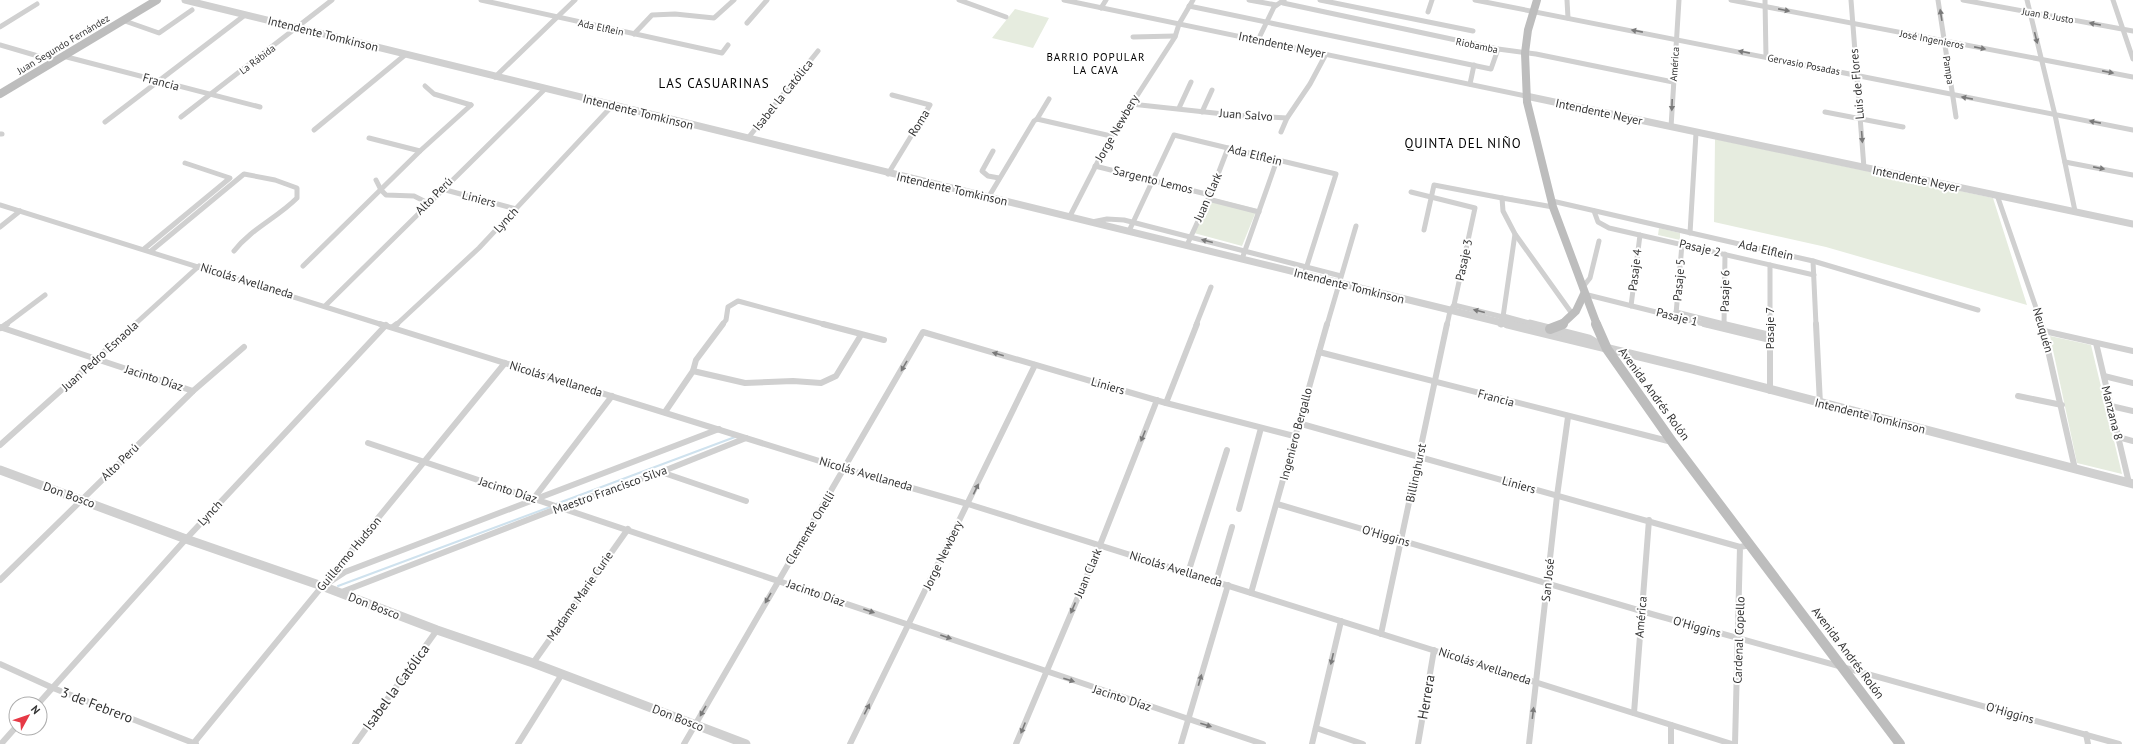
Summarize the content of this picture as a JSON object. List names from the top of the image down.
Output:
{
  "streets": {
    "main road": ["Juan Segundo Fernández", "Avenida Andrés Rolón"],
    "street": [
      "Juan B. Justo",
      "Ada Elflein",
      "Intendente Tomkinson",
      "José Ingenieros",
      "Intendente Neyer",
      "Riobamba",
      "La Rábida",
      "América",
      "Gervasio Posadas",
      "Pampa",
      "Francia",
      "Luis de Flores",
      "Isabel la Católica",
      "Juan Salvo",
      "Roma",
      "Jorge Newbery",
      "Sargento Lemos",
      "Alto Perú",
      "Juan Clark",
      "Liniers",
      "Lynch",
      "Pasaje 2",
      "Pasaje 3",
      "Pasaje 4",
      "Pasaje 5",
      "Nicolás Avellaneda",
      "Pasaje 6",
      "Pasaje 1",
      "Pasaje 7",
      "Neuquén",
      "Juan Pedro Esnaola",
      "Jacinto Díaz",
      "Manzana 8",
      "Ingeniero Bergallo",
      "Billinghurst",
      "Maestro Francisco Silva",
      "Don Bosco",
      "Clemente Onelli",
      "O'Higgins",
      "Guillermo Hudson",
      "San José",
      "Madame Marie Curie",
      "Cardenal Copello",
      "Herrera",
      "3 de Febrero"
    ]
  },
  "crossings": [
    ["Ada Elflein", "Intendente Tomkinson"],
    ["Ada Elflein", "Sargento Lemos"],
    ["Ada Elflein", "Juan Clark"],
    ["Ada Elflein", "Pasaje 2"],
    ["Ada Elflein", "Pasaje 3"],
    ["Ada Elflein", "Avenida Andrés Rolón"],
    ["Intendente Tomkinson", "La Rábida"],
    ["Intendente Tomkinson", "Isabel la Católica"],
    ["Intendente Tomkinson", "Roma"],
    ["Intendente Tomkinson", "Jorge Newbery"],
    ["Intendente Tomkinson", "Alto Perú"],
    ["Intendente Tomkinson", "Juan Clark"],
    ["Intendente Tomkinson", "Lynch"],
    ["Intendente Tomkinson", "Pasaje 3"],
    ["Intendente Tomkinson", "Pasaje 7"],
    ["Intendente Tomkinson", "Neuquén"],
    ["Intendente Tomkinson", "Avenida Andrés Rolón"],
    ["Intendente Tomkinson", "Manzana 8"],
    ["Intendente Tomkinson", "Ingeniero Bergallo"],
    ["Intendente Tomkinson", "Billinghurst"],
    ["José Ingenieros", "Pampa"],
    ["José Ingenieros", "Luis de Flores"],
    ["Juan Segundo Fernández", "Francia"],
    ["Intendente Neyer", "América"],
    ["Intendente Neyer", "Luis de Flores"],
    ["Intendente Neyer", "Juan Salvo"],
    ["Intendente Neyer", "Jorge Newbery"],
    ["Intendente Neyer", "Neuquén"],
    ["Intendente Neyer", "Avenida Andrés Rolón"],
    ["Riobamba", "América"],
    ["Riobamba", "Avenida Andrés Rolón"],
    ["La Rábida", "Francia"],
    ["América", "Gervasio Posadas"],
    ["América", "Liniers"],
    ["América", "Nicolás Avellaneda"],
    ["América", "O'Higgins"],
    ["Gervasio Posadas", "Pampa"],
    ["Gervasio Posadas", "Luis de Flores"],
    ["Gervasio Posadas", "Avenida Andrés Rolón"],
    ["Francia", "Avenida Andrés Rolón"],
    ["Francia", "Ingeniero Bergallo"],
    ["Francia", "Billinghurst"],
    ["Francia", "San José"],
    ["Isabel la Católica", "Don Bosco"],
    ["Juan Salvo", "Jorge Newbery"],
    ["Jorge Newbery", "Sargento Lemos"],
    ["Jorge Newbery", "Liniers"],
    ["Jorge Newbery", "Nicolás Avellaneda"],
    ["Jorge Newbery", "Jacinto Díaz"],
    ["Sargento Lemos", "Juan Clark"],
    ["Alto Perú", "Liniers"],
    ["Alto Perú", "Nicolás Avellaneda"],
    ["Alto Perú", "Jacinto Díaz"],
    ["Alto Perú", "Don Bosco"],
    ["Juan Clark", "Liniers"],
    ["Juan Clark", "Nicolás Avellaneda"],
    ["Juan Clark", "Jacinto Díaz"],
    ["Liniers", "Lynch"],
    ["Liniers", "Ingeniero Bergallo"],
    ["Liniers", "Billinghurst"],
    ["Liniers", "Clemente Onelli"],
    ["Liniers", "San José"],
    ["Liniers", "Cardenal Copello"],
    ["Lynch", "Nicolás Avellaneda"],
    ["Lynch", "Don Bosco"],
    ["Lynch", "3 de Febrero"],
    ["Pasaje 2", "Pasaje 4"],
    ["Pasaje 2", "Pasaje 5"],
    ["Pasaje 2", "Pasaje 6"],
    ["Pasaje 2", "Pasaje 7"],
    ["Pasaje 3", "Billinghurst"],
    ["Pasaje 4", "Pasaje 1"],
    ["Pasaje 5", "Pasaje 1"],
    ["Nicolás Avellaneda", "Juan Pedro Esnaola"],
    ["Nicolás Avellaneda", "Ingeniero Bergallo"],
    ["Nicolás Avellaneda", "Billinghurst"],
    ["Nicolás Avellaneda", "Maestro Francisco Silva"],
    ["Nicolás Avellaneda", "Clemente Onelli"],
    ["Nicolás Avellaneda", "Guillermo Hudson"],
    ["Nicolás Avellaneda", "San José"],
    ["Nicolás Avellaneda", "Herrera"],
    ["Pasaje 6", "Pasaje 1"],
    ["Pasaje 1", "Pasaje 7"],
    ["Pasaje 1", "Avenida Andrés Rolón"],
    ["Juan Pedro Esnaola", "Jacinto Díaz"],
    ["Jacinto Díaz", "Maestro Francisco Silva"],
    ["Jacinto Díaz", "Clemente Onelli"],
    ["Jacinto Díaz", "Guillermo Hudson"],
    ["Jacinto Díaz", "Madame Marie Curie"],
    ["Avenida Andrés Rolón", "O'Higgins"],
    ["Ingeniero Bergallo", "O'Higgins"],
    ["Billinghurst", "O'Higgins"],
    ["Maestro Francisco Silva", "Don Bosco"],
    ["Maestro Francisco Silva", "Guillermo Hudson"],
    ["Don Bosco", "Clemente Onelli"],
    ["Don Bosco", "Guillermo Hudson"],
    ["Don Bosco", "Madame Marie Curie"],
    ["O'Higgins", "San José"],
    ["O'Higgins", "Cardenal Copello"],
    ["Guillermo Hudson", "3 de Febrero"]
  ],
  "one_way": [
    "Juan B. Justo",
    "José Ingenieros",
    "Gervasio Posadas",
    "Pampa",
    "Jorge Newbery",
    "Juan Clark",
    "Jacinto Díaz",
    "Clemente Onelli"
  ],
  "districts": ["BARRIO POPULAR LA CAVA", "LAS CASUARINAS", "QUINTA DEL NIÑO"],
  "north": "top right"
}
